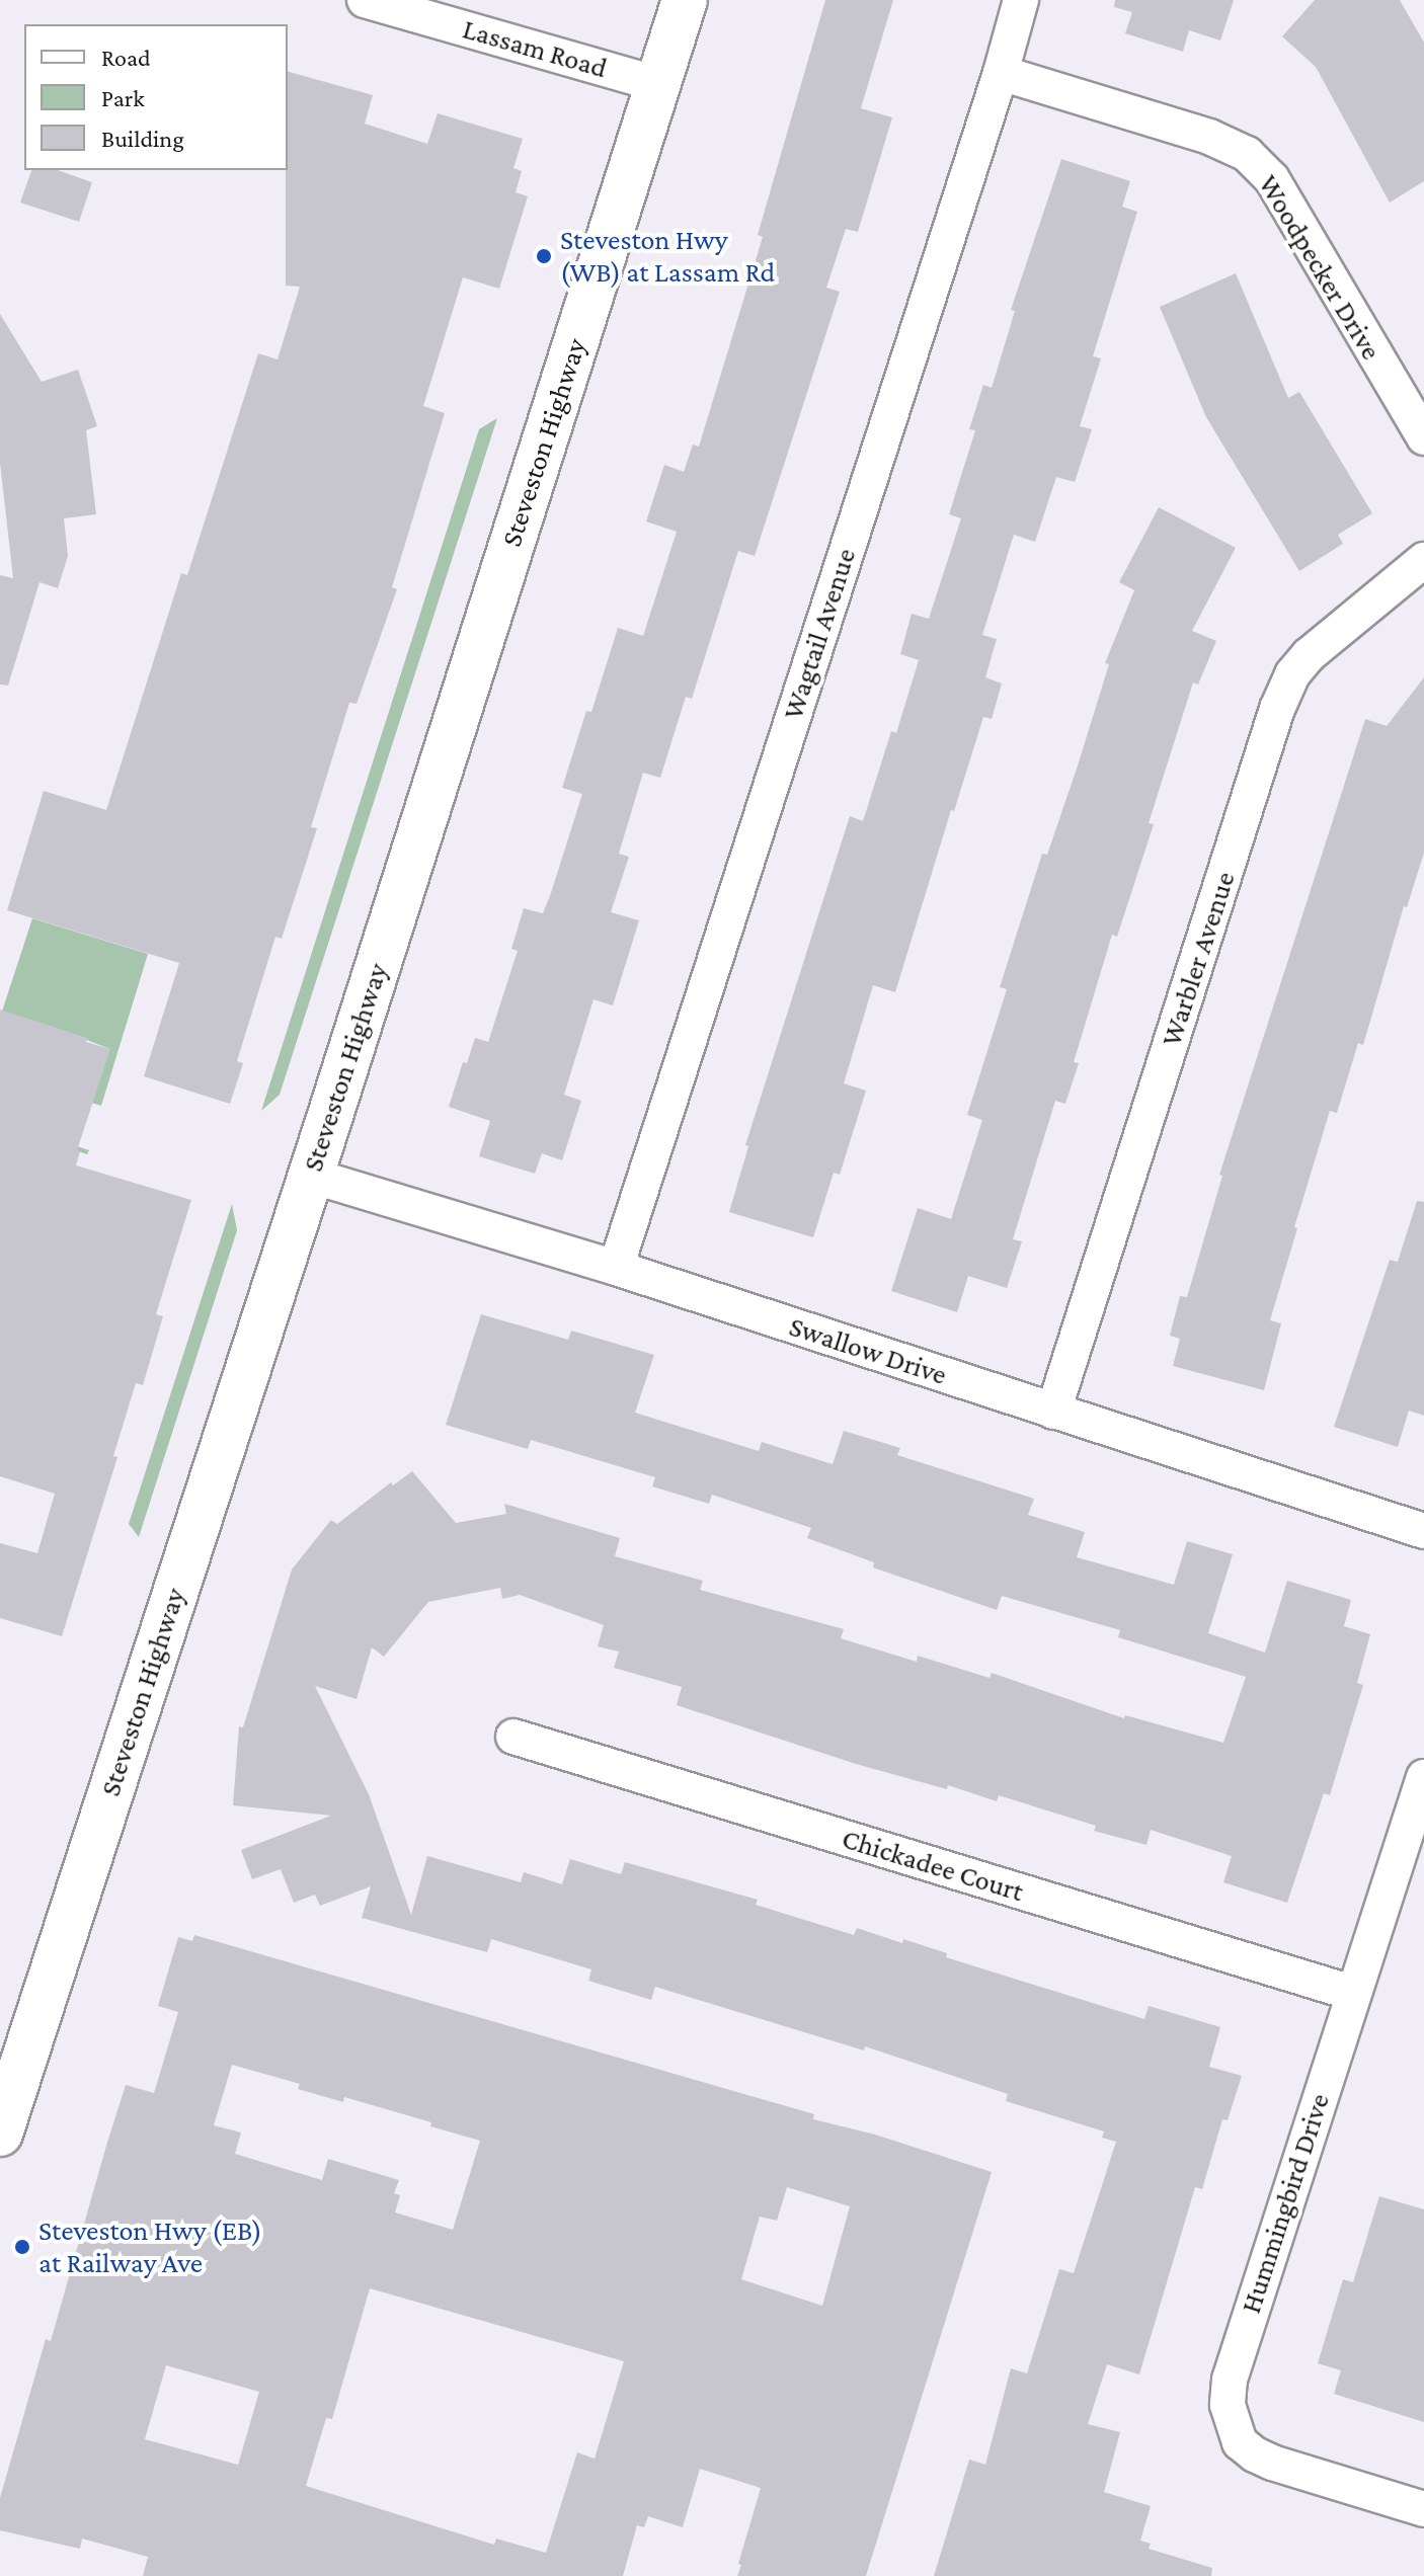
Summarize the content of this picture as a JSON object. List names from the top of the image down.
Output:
{
  "streets": {
    "main road": ["Steveston Highway"],
    "street": [
      "Lassam Road",
      "Woodpecker Drive",
      "Wagtail Avenue",
      "Warbler Avenue",
      "Swallow Drive",
      "Chickadee Court",
      "Hummingbird Drive"
    ]
  },
  "crossings": [
    ["Lassam Road", "Steveston Highway"],
    ["Woodpecker Drive", "Wagtail Avenue"],
    ["Steveston Highway", "Swallow Drive"],
    ["Wagtail Avenue", "Swallow Drive"],
    ["Warbler Avenue", "Swallow Drive"],
    ["Chickadee Court", "Hummingbird Drive"]
  ],
  "places": ["Steveston Hwy (WB) at Lassam Rd", "Steveston Hwy (EB) at Railway Ave"],
  "legend": ["Road", "Park", "Building"]
}
